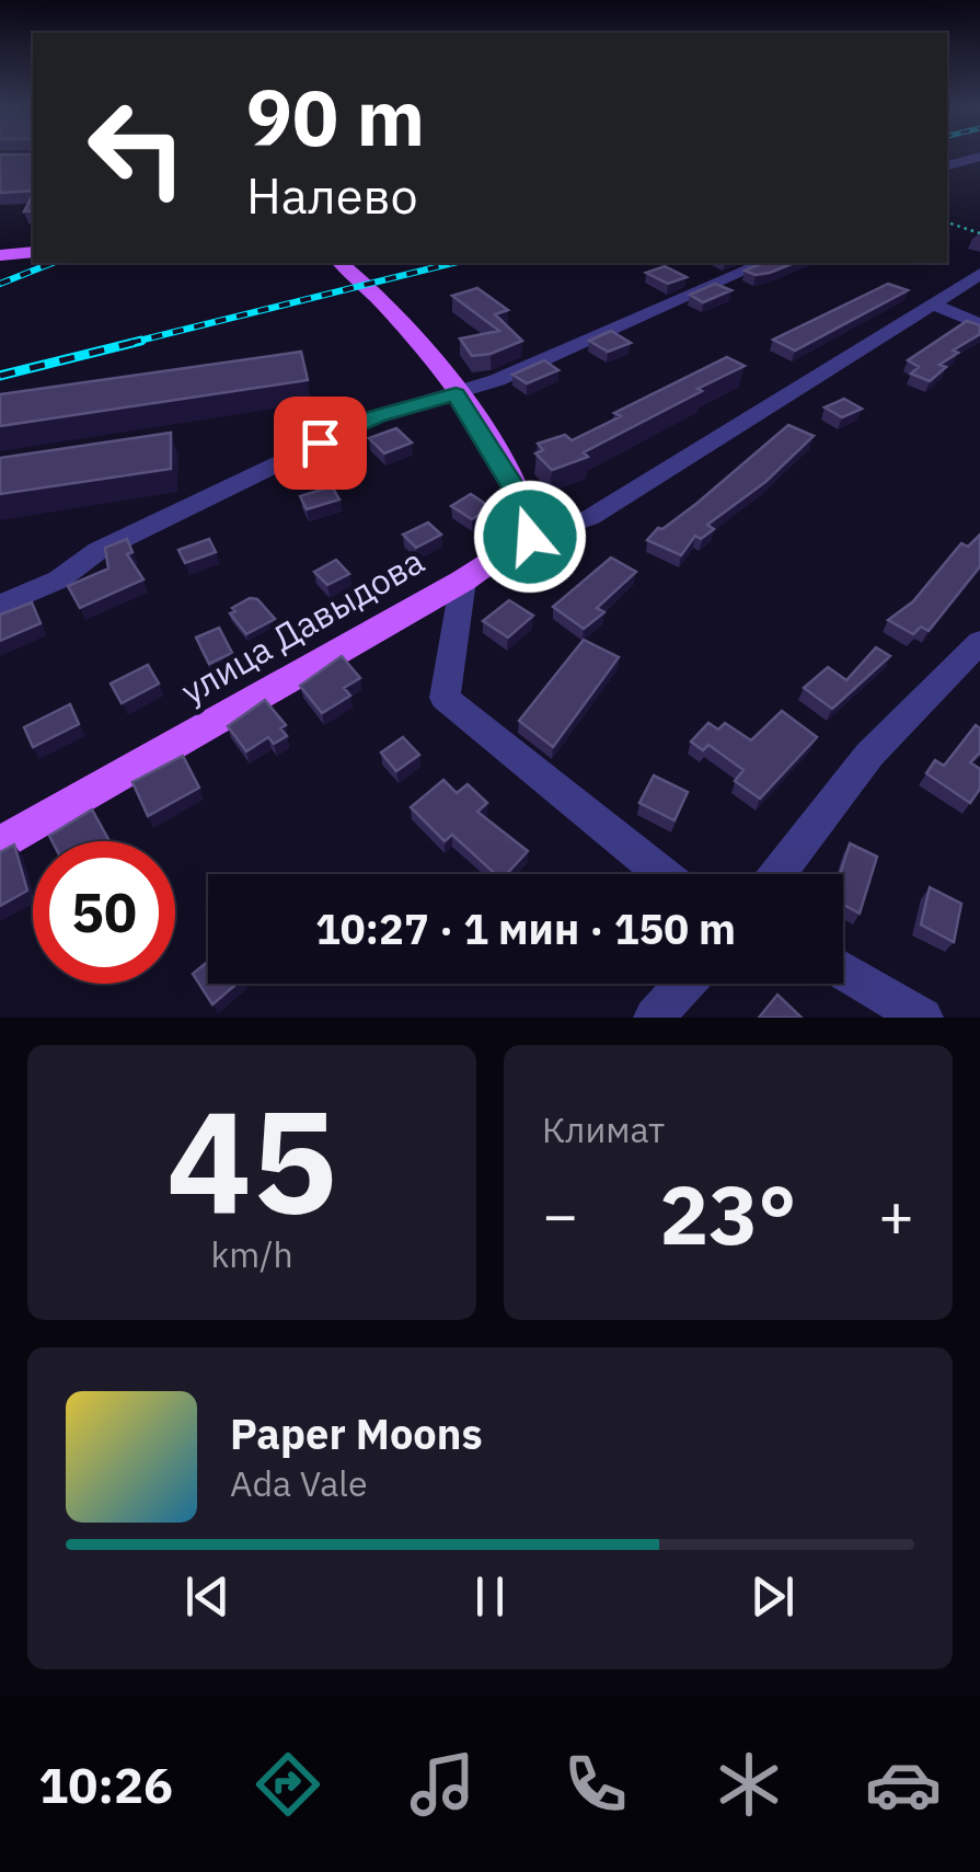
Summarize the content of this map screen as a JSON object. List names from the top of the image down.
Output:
{
  "streets": {
    "main road": ["улица Давыдова"]
  },
  "page": {
    "turn": ["90 m", "Налево"],
    "limit": "50",
    "trip": "10:27 · 1 мин · 150 m",
    "tile": [
      ["45", "km/h"],
      "Климат"
    ],
    "heat": ["−", "23°", "+"],
    "song": ["Paper Moons", "Ada Vale"],
    "tabs": "10:26"
  }
}
